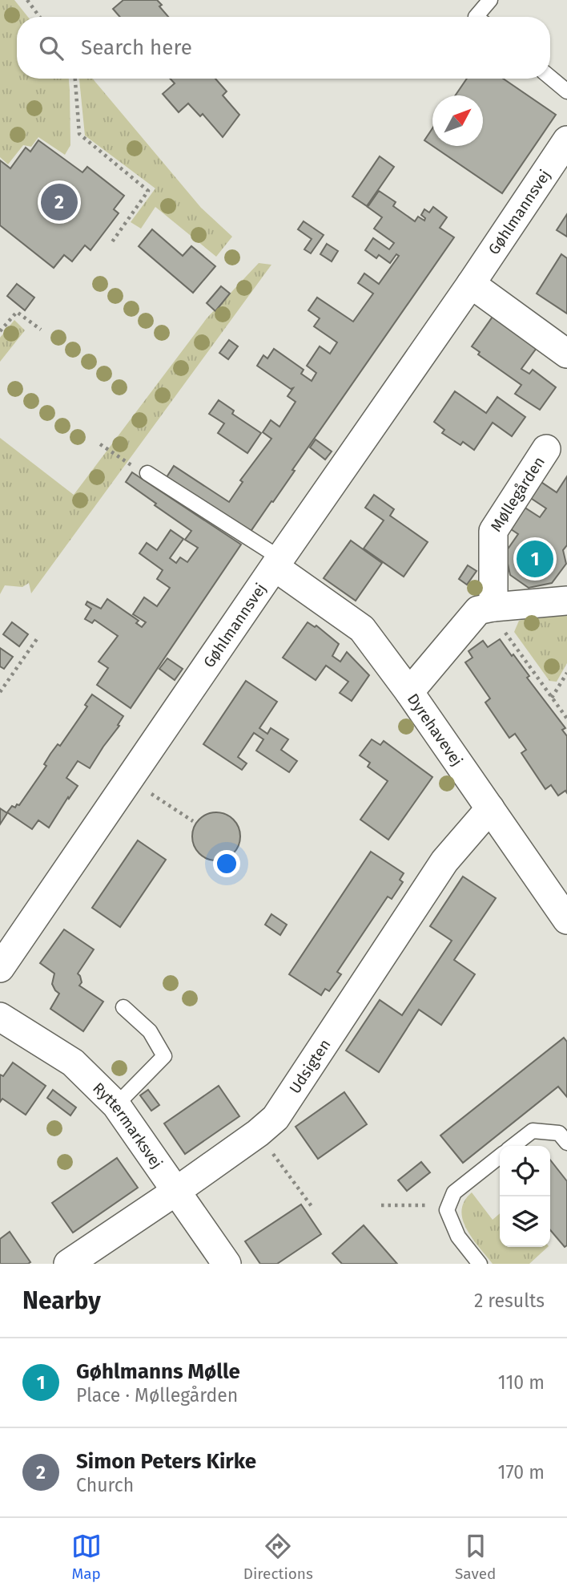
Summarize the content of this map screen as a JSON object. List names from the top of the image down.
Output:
{
  "streets": {
    "street": [
      "Gøhlmannsvej",
      "Møllegården",
      "Dyrehavevej",
      "Udsigten",
      "Ryttermarksvej"
    ]
  },
  "crossings": [
    ["Gøhlmannsvej", "Dyrehavevej"],
    ["Dyrehavevej", "Udsigten"],
    ["Udsigten", "Ryttermarksvej"]
  ],
  "north": "top right",
  "page": {
    "search": "Search here",
    "pins": ["2", "1"],
    "heading": ["Nearby", "2 results"],
    "list": [
      {
        "mark": "1",
        "name": "Gøhlmanns Mølle",
        "note": "Place · Møllegården",
        "value": "110 m"
      },
      {
        "mark": "2",
        "name": "Simon Peters Kirke",
        "note": "Church",
        "value": "170 m"
      }
    ],
    "nav": ["Map", "Directions", "Saved"]
  }
}
